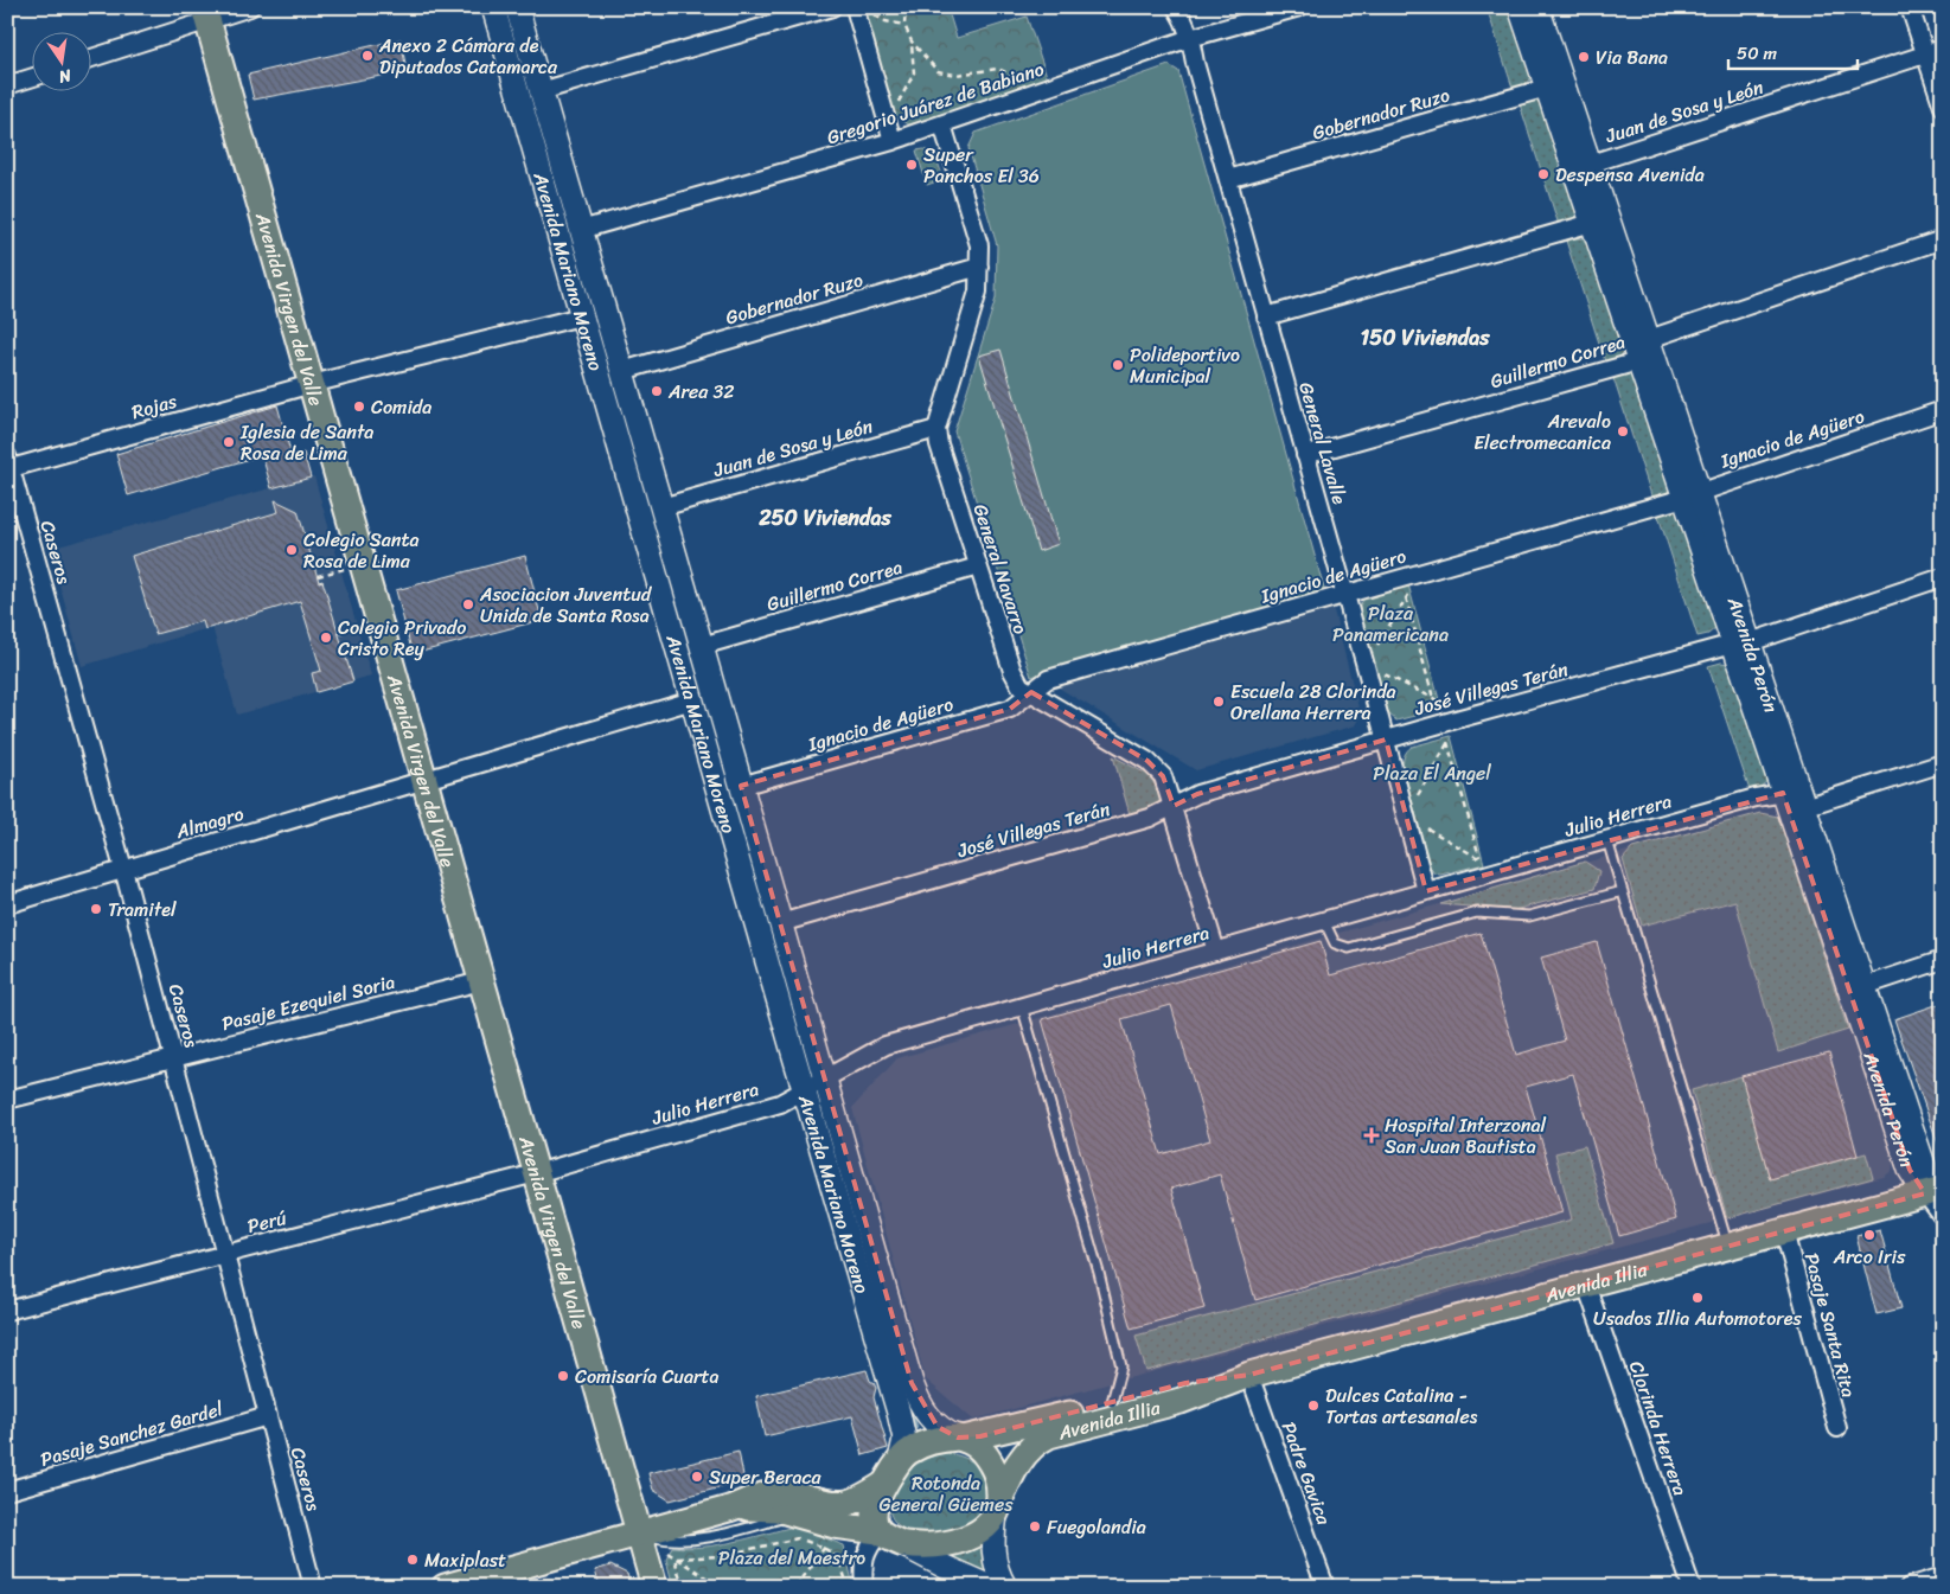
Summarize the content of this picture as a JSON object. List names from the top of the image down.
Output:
{
  "streets": {
    "main road": [
      "Avenida Mariano Moreno",
      "Avenida Virgen del Valle",
      "Avenida Perón",
      "Avenida Illia"
    ],
    "street": [
      "Gregorio Juárez de Babiano",
      "Juan de Sosa y León",
      "Gobernador Ruzo",
      "Guillermo Correa",
      "Rojas",
      "Ignacio de Agüero",
      "General Lavalle",
      "Caseros",
      "General Navarro",
      "José Villegas Terán",
      "Julio Herrera",
      "Almagro",
      "Pasaje Ezequiel Soria",
      "Perú",
      "Pasaje Santa Rita",
      "Clorinda Herrera",
      "Pasaje Sanchez Gardel",
      "Padre Gavica"
    ]
  },
  "crossings": [
    ["Gregorio Juárez de Babiano", "Avenida Mariano Moreno"],
    ["Gregorio Juárez de Babiano", "General Lavalle"],
    ["Gregorio Juárez de Babiano", "General Navarro"],
    ["Juan de Sosa y León", "Avenida Mariano Moreno"],
    ["Juan de Sosa y León", "General Navarro"],
    ["Juan de Sosa y León", "Avenida Perón"],
    ["Gobernador Ruzo", "Avenida Mariano Moreno"],
    ["Gobernador Ruzo", "General Lavalle"],
    ["Gobernador Ruzo", "General Navarro"],
    ["Gobernador Ruzo", "Avenida Perón"],
    ["Avenida Mariano Moreno", "Guillermo Correa"],
    ["Avenida Mariano Moreno", "Ignacio de Agüero"],
    ["Avenida Mariano Moreno", "José Villegas Terán"],
    ["Avenida Mariano Moreno", "Julio Herrera"],
    ["Avenida Mariano Moreno", "Avenida Illia"],
    ["Avenida Virgen del Valle", "Rojas"],
    ["Avenida Virgen del Valle", "Julio Herrera"],
    ["Avenida Virgen del Valle", "Almagro"],
    ["Avenida Virgen del Valle", "Pasaje Ezequiel Soria"],
    ["Avenida Virgen del Valle", "Perú"],
    ["Guillermo Correa", "General Lavalle"],
    ["Guillermo Correa", "General Navarro"],
    ["Guillermo Correa", "Avenida Perón"],
    ["Rojas", "Caseros"],
    ["Ignacio de Agüero", "General Lavalle"],
    ["Ignacio de Agüero", "General Navarro"],
    ["Ignacio de Agüero", "Avenida Perón"],
    ["General Lavalle", "José Villegas Terán"],
    ["General Lavalle", "Julio Herrera"],
    ["Caseros", "Almagro"],
    ["Caseros", "Pasaje Ezequiel Soria"],
    ["Caseros", "Perú"],
    ["Caseros", "Pasaje Sanchez Gardel"],
    ["General Navarro", "José Villegas Terán"],
    ["General Navarro", "Julio Herrera"],
    ["Avenida Perón", "José Villegas Terán"],
    ["Avenida Perón", "Julio Herrera"],
    ["Avenida Perón", "Avenida Illia"],
    ["Julio Herrera", "Perú"],
    ["Avenida Illia", "Pasaje Santa Rita"],
    ["Avenida Illia", "Clorinda Herrera"],
    ["Avenida Illia", "Padre Gavica"]
  ],
  "districts": ["150 Viviendas", "250 Viviendas"],
  "parks": [
    "Plaza Panamericana",
    "Plaza El Angel",
    "Rotonda General Güemes",
    "Plaza del Maestro"
  ],
  "places": {
    "other": [
      "Anexo 2 Cámara de Diputados Catamarca",
      "Via Bana",
      "Super Panchos El 36",
      "Despensa Avenida",
      "Polideportivo Municipal",
      "Area 32",
      "Comida",
      "Arevalo Electromecanica",
      "Iglesia de Santa Rosa de Lima",
      "Colegio Santa Rosa de Lima",
      "Asociacion Juventud Unida de Santa Rosa",
      "Colegio Privado Cristo Rey",
      "Escuela 28 Clorinda Orellana Herrera",
      "Tramitel",
      "Arco Iris",
      "Usados Illia Automotores",
      "Comisaría Cuarta",
      "Dulces Catalina - Tortas artesanales",
      "Super Beraca",
      "Fuegolandia",
      "Maxiplast"
    ],
    "health": ["Hospital Interzonal San Juan Bautista"]
  },
  "scale_bar": "50 m",
  "north": "bottom"
}
